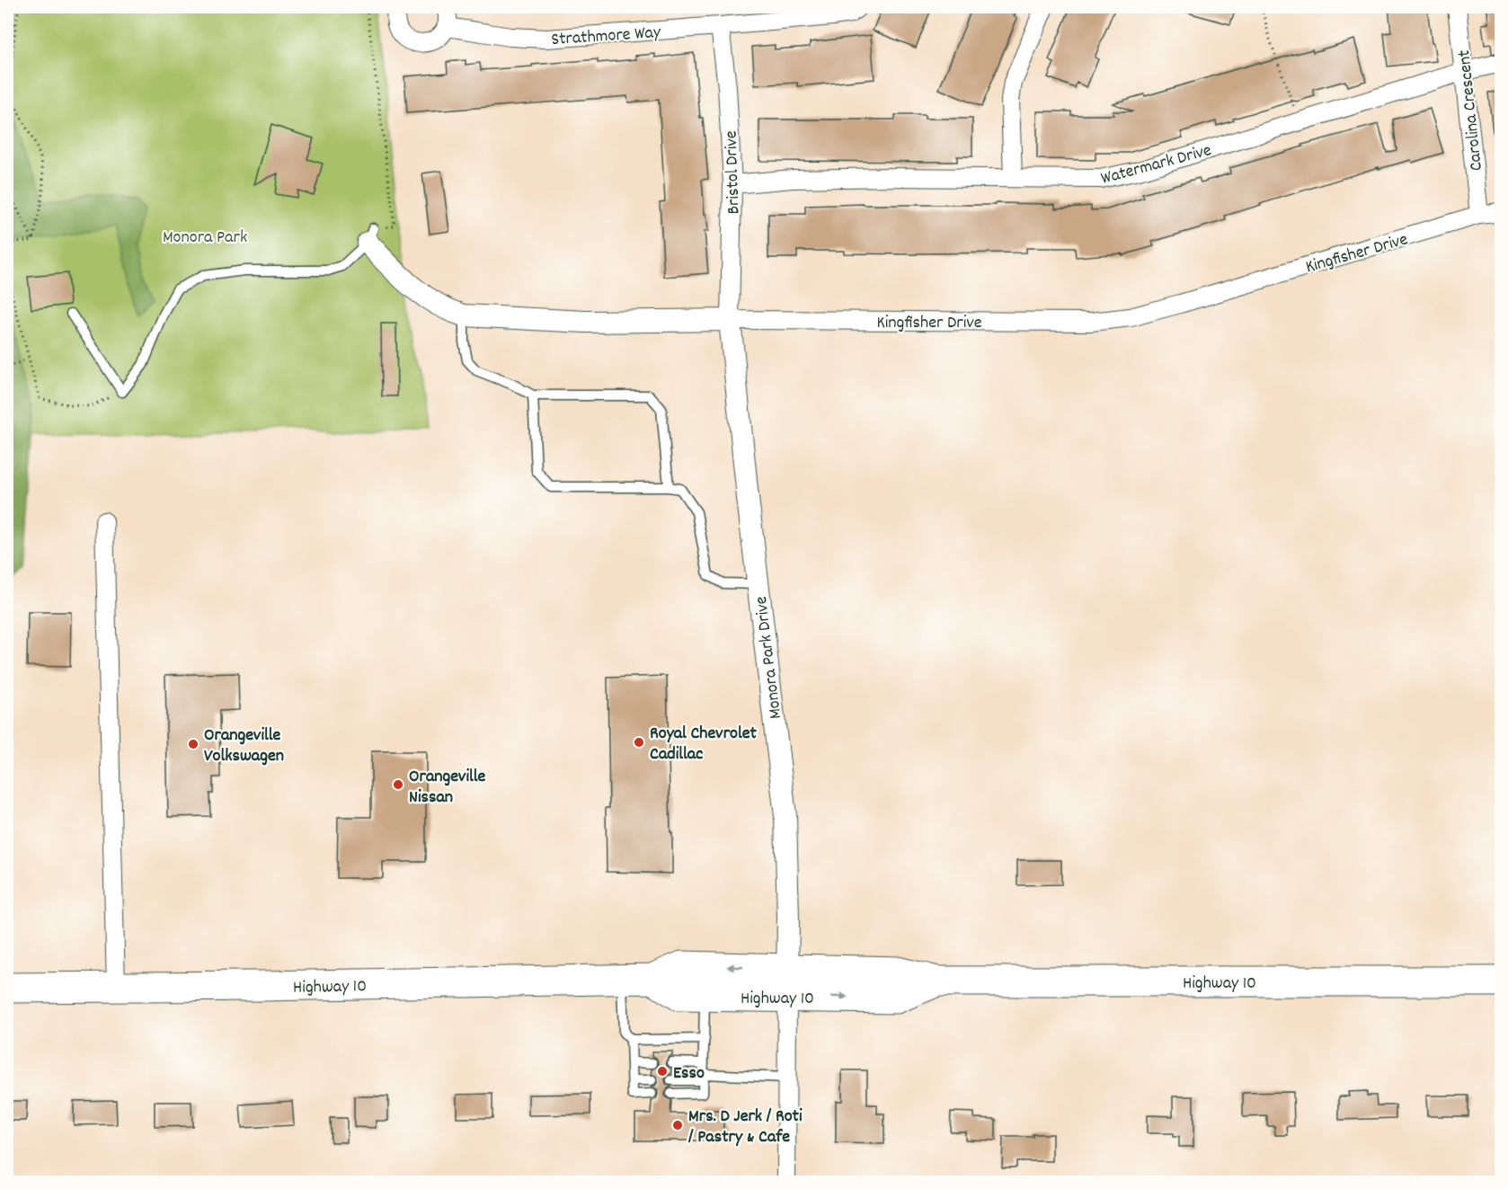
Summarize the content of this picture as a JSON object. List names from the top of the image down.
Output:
{
  "streets": {
    "highway": ["Highway 10"],
    "street": [
      "Strathmore Way",
      "Carolina Crescent",
      "Watermark Drive",
      "Bristol Drive",
      "Kingfisher Drive",
      "Monora Park Drive"
    ]
  },
  "crossings": [
    ["Strathmore Way", "Bristol Drive"],
    ["Carolina Crescent", "Watermark Drive"],
    ["Carolina Crescent", "Kingfisher Drive"],
    ["Watermark Drive", "Bristol Drive"],
    ["Bristol Drive", "Kingfisher Drive"],
    ["Bristol Drive", "Monora Park Drive"],
    ["Kingfisher Drive", "Monora Park Drive"],
    ["Monora Park Drive", "Highway 10"]
  ],
  "parks": ["Monora Park"],
  "places": [
    "Royal Chevrolet Cadillac",
    "Orangeville Volkswagen",
    "Orangeville Nissan",
    "Esso",
    "Mrs. D Jerk / Roti / Pastry & Cafe"
  ]
}
